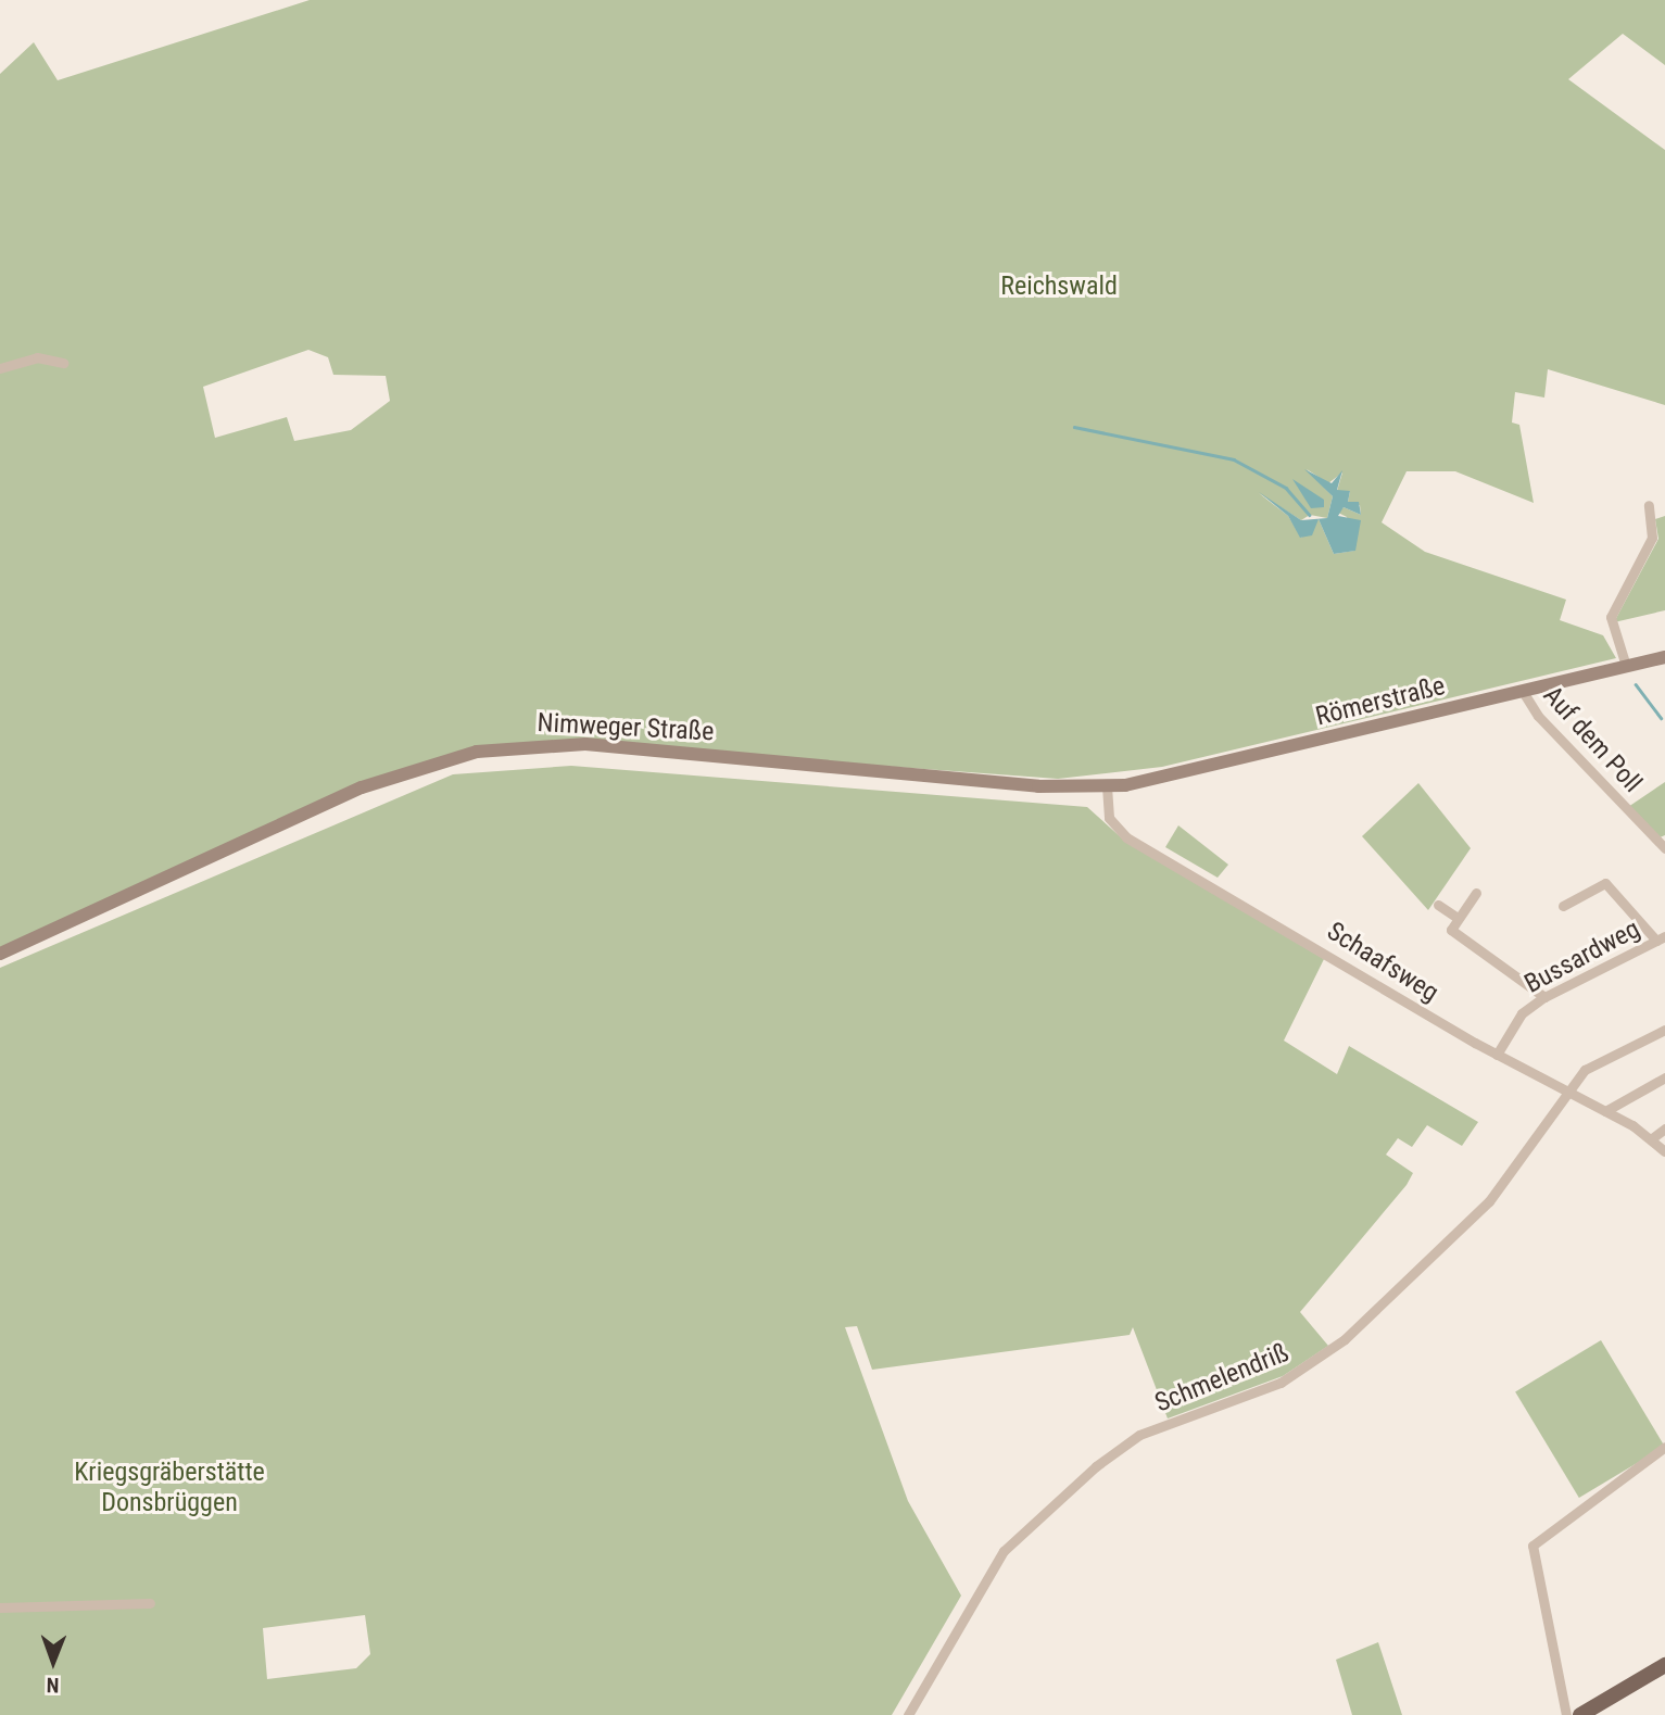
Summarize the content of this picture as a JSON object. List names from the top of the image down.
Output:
{
  "streets": {
    "main road": ["Römerstraße", "Nimweger Straße"],
    "street": [
      "Auf dem Poll",
      "Bussardweg",
      "Schaafsweg",
      "Schmelendriß"
    ]
  },
  "crossings": [
    ["Römerstraße", "Nimweger Straße"],
    ["Römerstraße", "Auf dem Poll"],
    ["Römerstraße", "Schaafsweg"],
    ["Nimweger Straße", "Schaafsweg"],
    ["Bussardweg", "Schaafsweg"],
    ["Schaafsweg", "Schmelendriß"]
  ],
  "parks": ["Reichswald", "Kriegsgräberstätte Donsbrüggen"],
  "north": "bottom"
}
